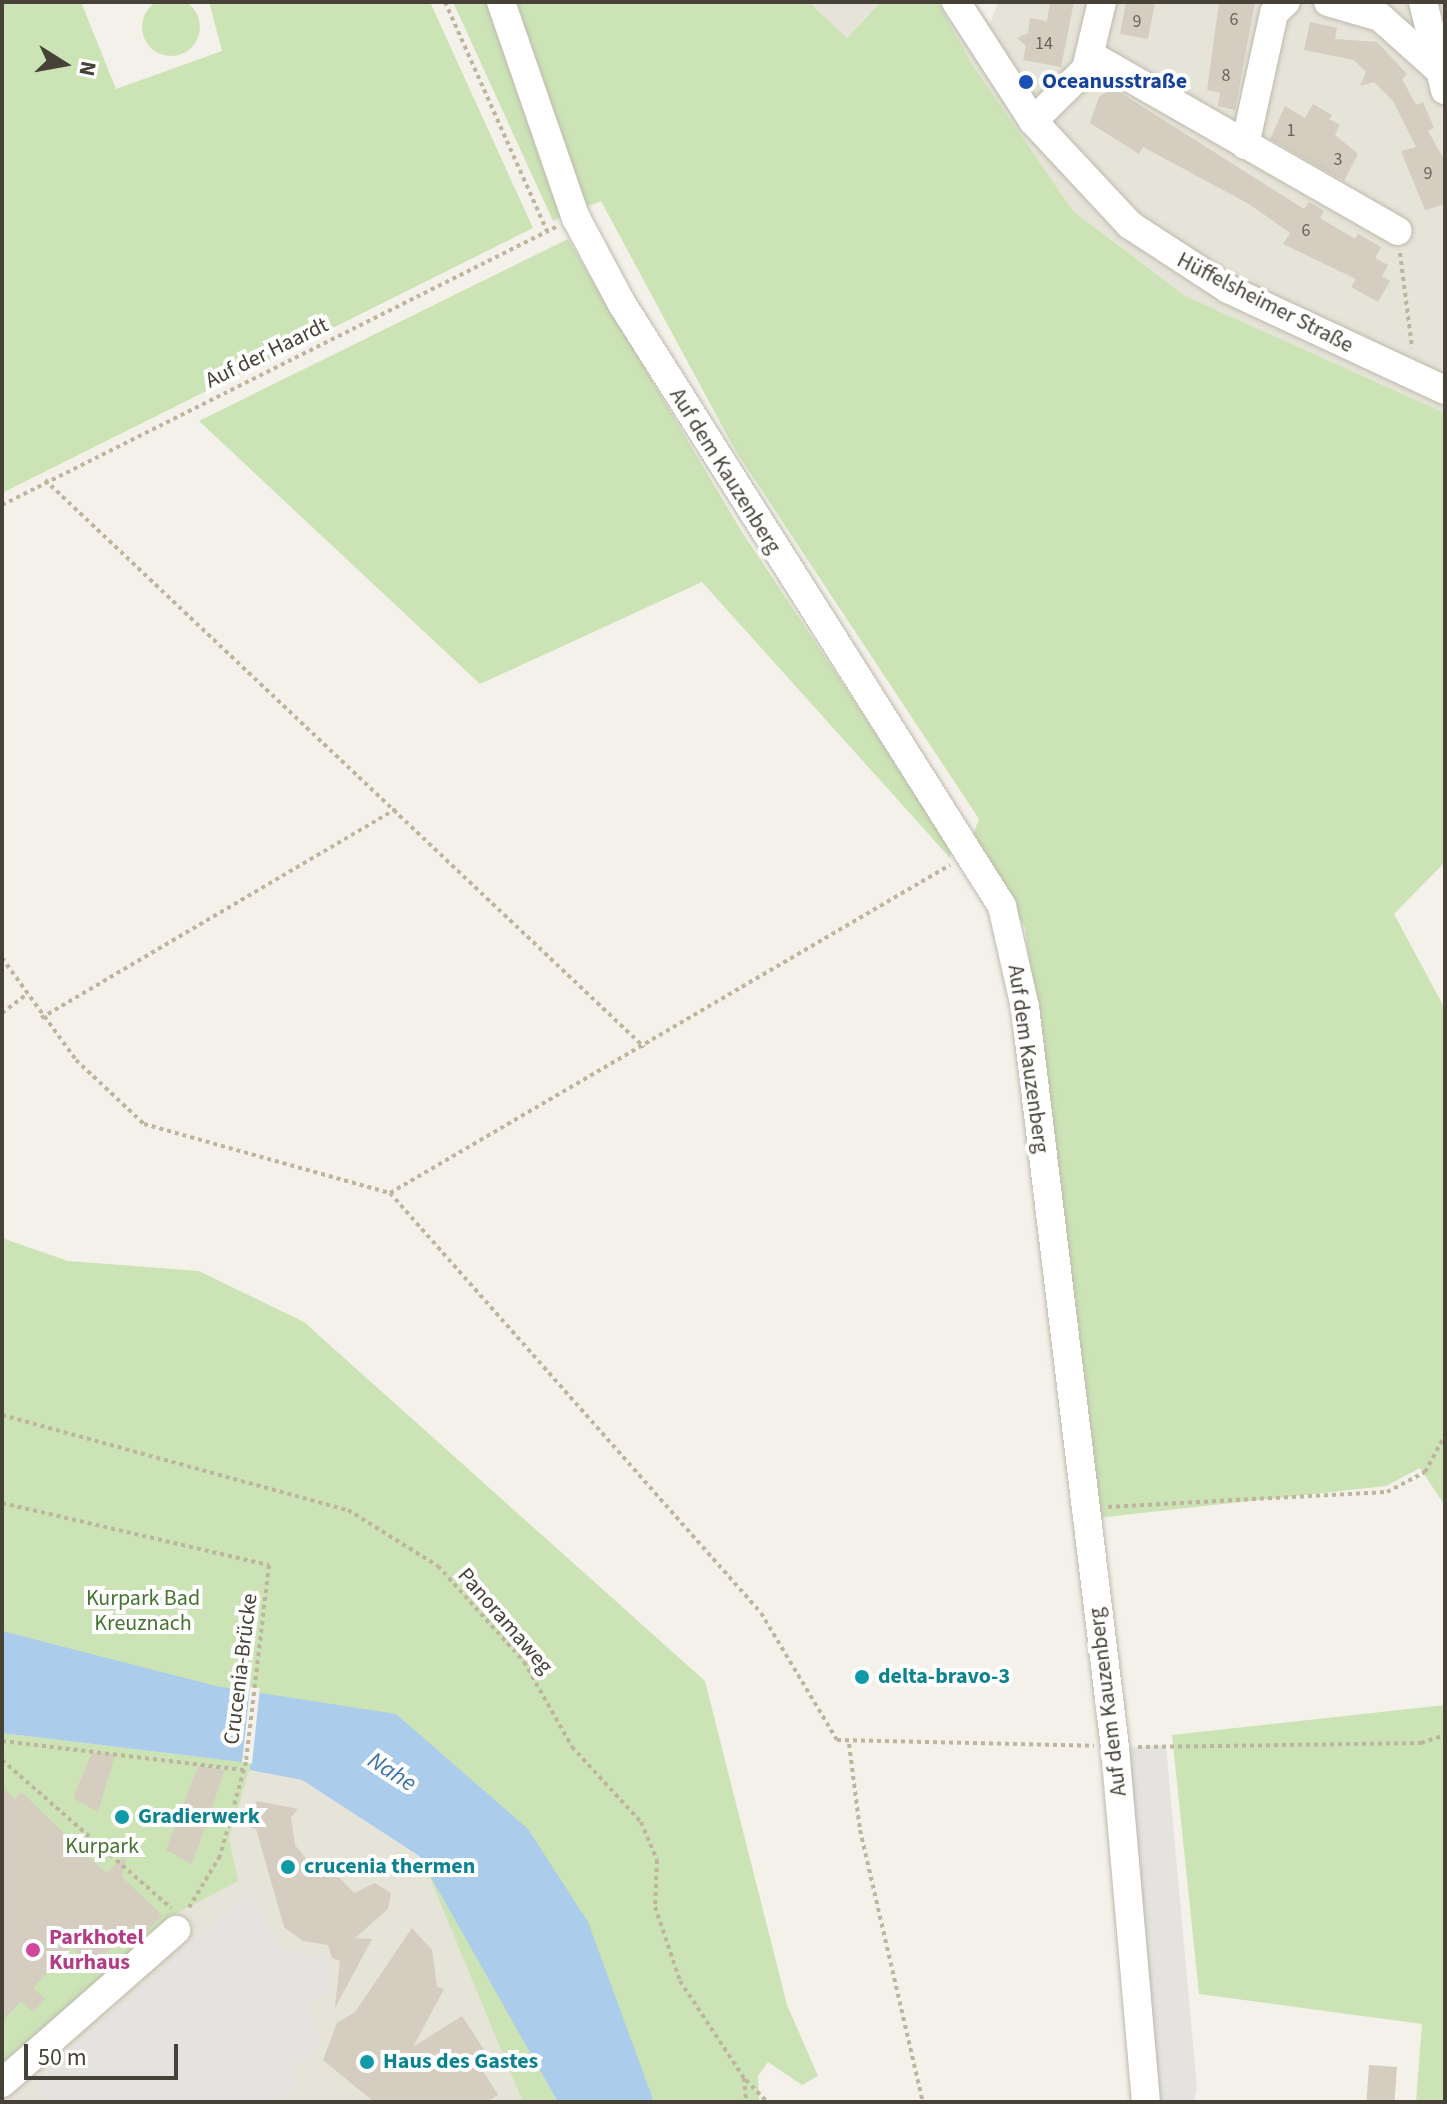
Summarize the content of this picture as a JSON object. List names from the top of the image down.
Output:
{
  "streets": {
    "street": ["Hüffelsheimer Straße", "Auf dem Kauzenberg"],
    "path": ["Auf der Haardt", "Panoramaweg", "Crucenia-Brücke"]
  },
  "water": ["Nahe"],
  "parks": ["Kurpark Bad Kreuznach", "Kurpark"],
  "places": [
    "Oceanusstraße",
    "delta-bravo-3",
    "Gradierwerk",
    "crucenia thermen",
    "Parkhotel Kurhaus",
    "Haus des Gastes"
  ],
  "house_numbers": [
    "6",
    "9",
    "14",
    "8",
    "1",
    "3",
    "9",
    "6"
  ],
  "scale_bar": "50 m",
  "north": "right"
}
